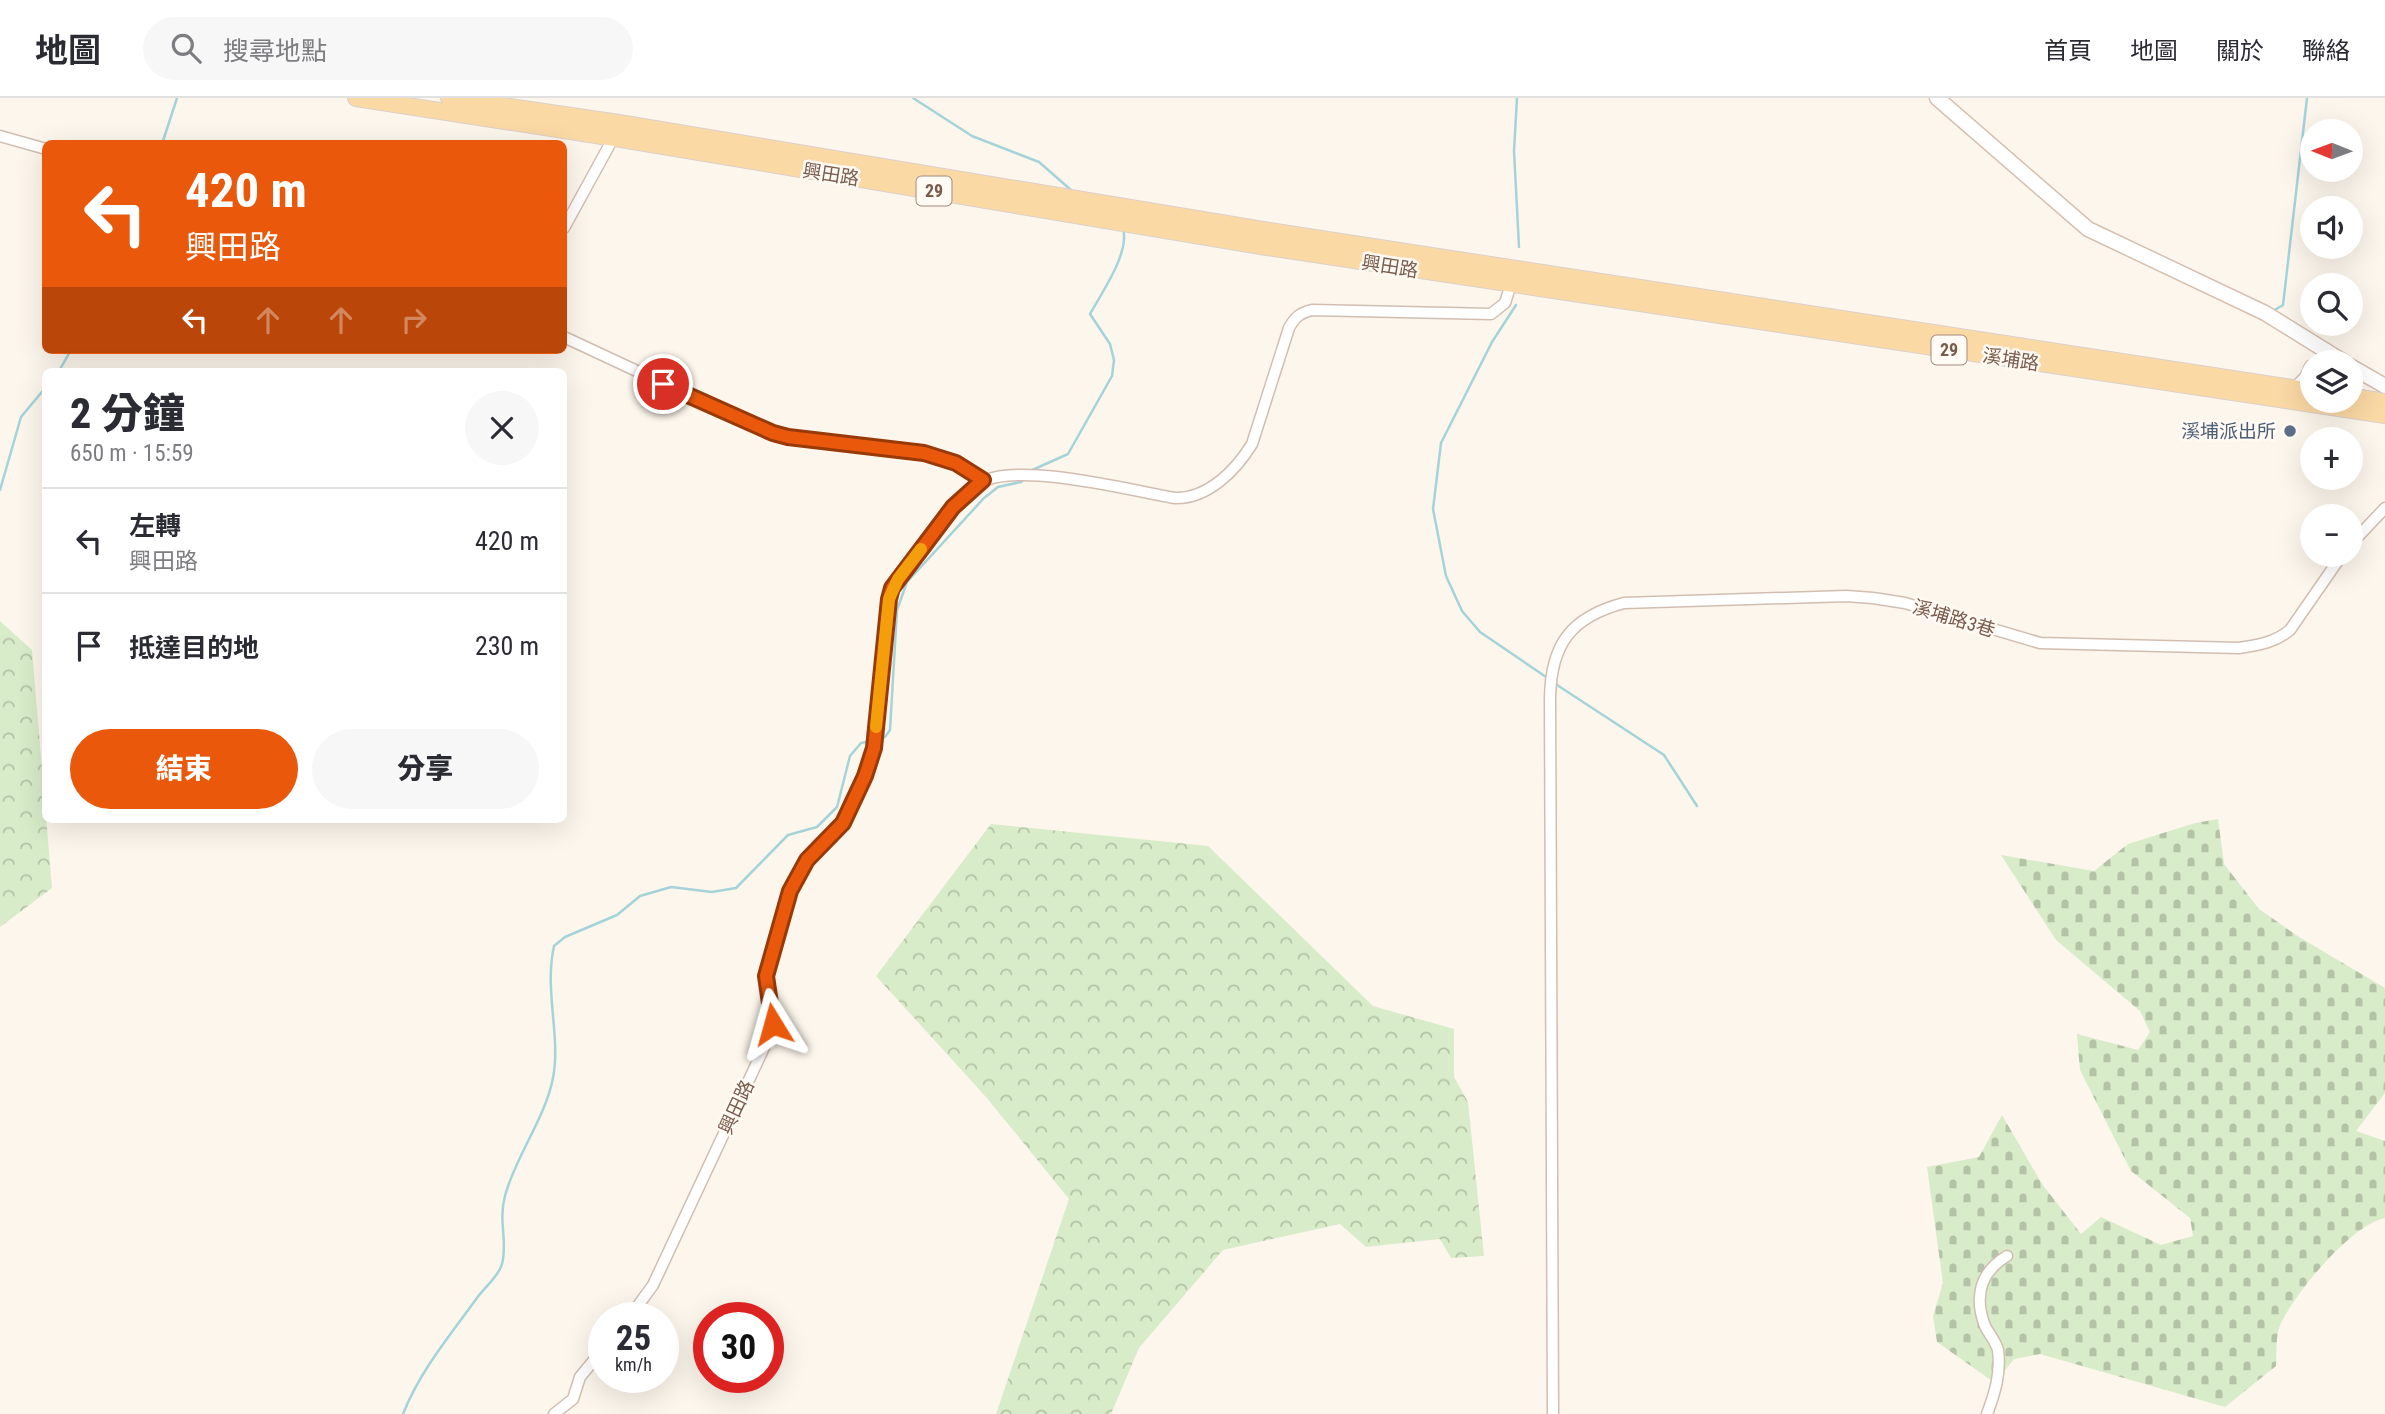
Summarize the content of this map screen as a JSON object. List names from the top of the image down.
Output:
{
  "streets": {
    "main road": ["興田路", "29", "溪埔路"],
    "street": ["溪埔路3巷"]
  },
  "crossings": [
    ["興田路", "溪埔路"]
  ],
  "places": ["溪埔派出所"],
  "north": "left",
  "page": {
    "header": "地圖",
    "search": "搜尋地點",
    "nav": [
      "首頁",
      "地圖",
      "關於",
      "聯絡"
    ],
    "map_buttons": ["+", "−"],
    "turn": ["420 m", "興田路"],
    "heading": ["2 分鐘", "650 m · 15:59"],
    "list": [
      {
        "name": "左轉",
        "note": "興田路",
        "value": "420 m"
      },
      {
        "name": "抵達目的地",
        "value": "230 m"
      }
    ],
    "buttons": ["結束", "分享"],
    "speed": "25 km/h",
    "limit": "30"
  }
}
